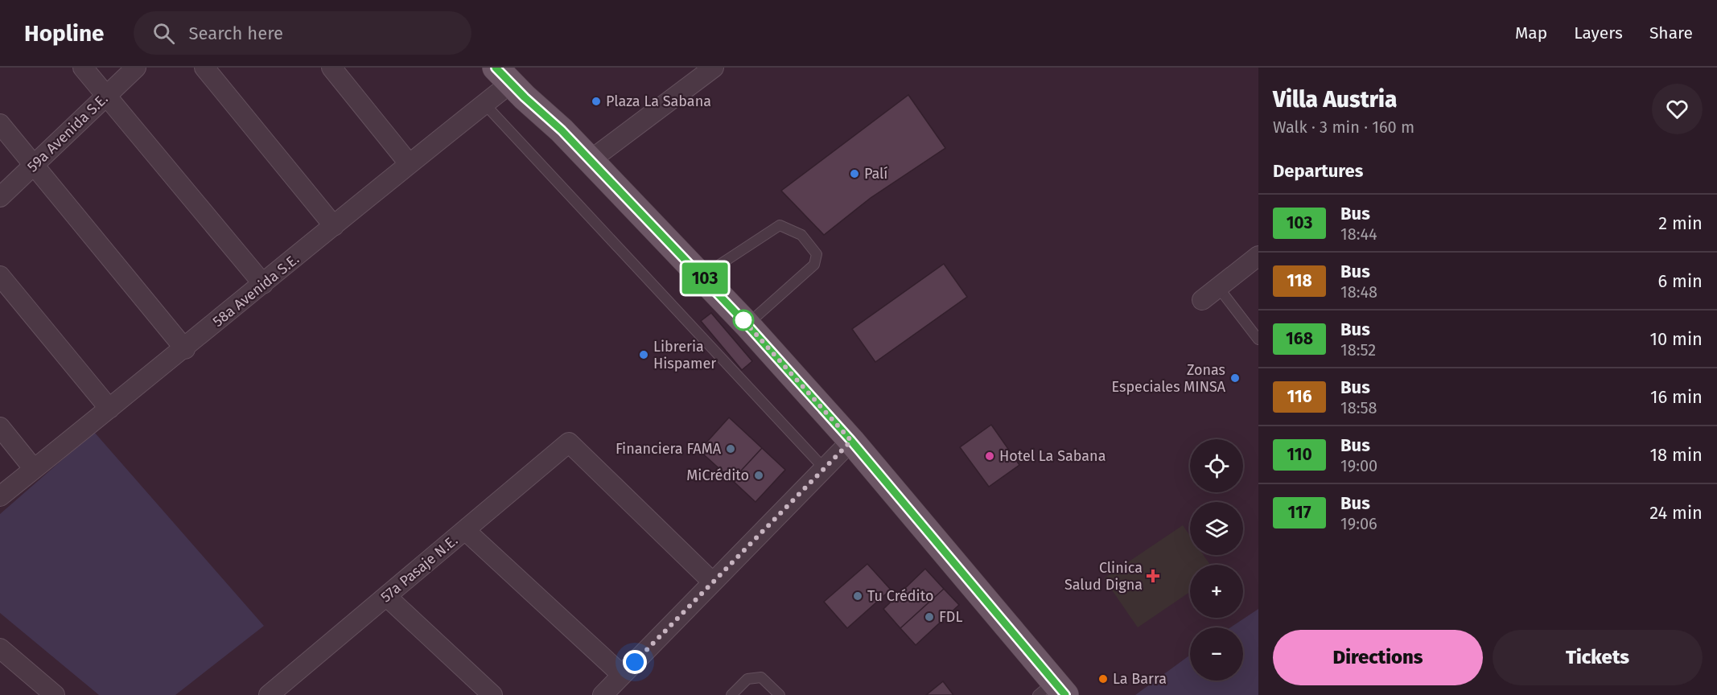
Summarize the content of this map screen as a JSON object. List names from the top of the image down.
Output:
{
  "streets": {
    "street": ["59a Avenida S.E.", "58a Avenida S.E.", "57a Pasaje N.E."]
  },
  "places": {
    "other": [
      "Plaza La Sabana",
      "Palí",
      "Libreria Hispamer",
      "Zonas Especiales MINSA",
      "Financiera FAMA",
      "Hotel La Sabana",
      "MiCrédito",
      "Tu Crédito",
      "FDL",
      "La Barra"
    ],
    "health": ["Clinica Salud Digna"]
  },
  "lines": ["bus line 103"],
  "page": {
    "header": "Hopline",
    "search": "Search here",
    "nav": ["Map", "Layers", "Share"],
    "on_map": "103",
    "heading": [
      ["Villa Austria", "Walk · 3 min · 160 m"],
      "Departures"
    ],
    "list": [
      {
        "mark": "103",
        "name": "Bus",
        "note": "18:44",
        "value": "2 min"
      },
      {
        "mark": "118",
        "name": "Bus",
        "note": "18:48",
        "value": "6 min"
      },
      {
        "mark": "168",
        "name": "Bus",
        "note": "18:52",
        "value": "10 min"
      },
      {
        "mark": "116",
        "name": "Bus",
        "note": "18:58",
        "value": "16 min"
      },
      {
        "mark": "110",
        "name": "Bus",
        "note": "19:00",
        "value": "18 min"
      },
      {
        "mark": "117",
        "name": "Bus",
        "note": "19:06",
        "value": "24 min"
      }
    ],
    "map_buttons": ["+", "−"],
    "buttons": ["Directions", "Tickets"]
  }
}
